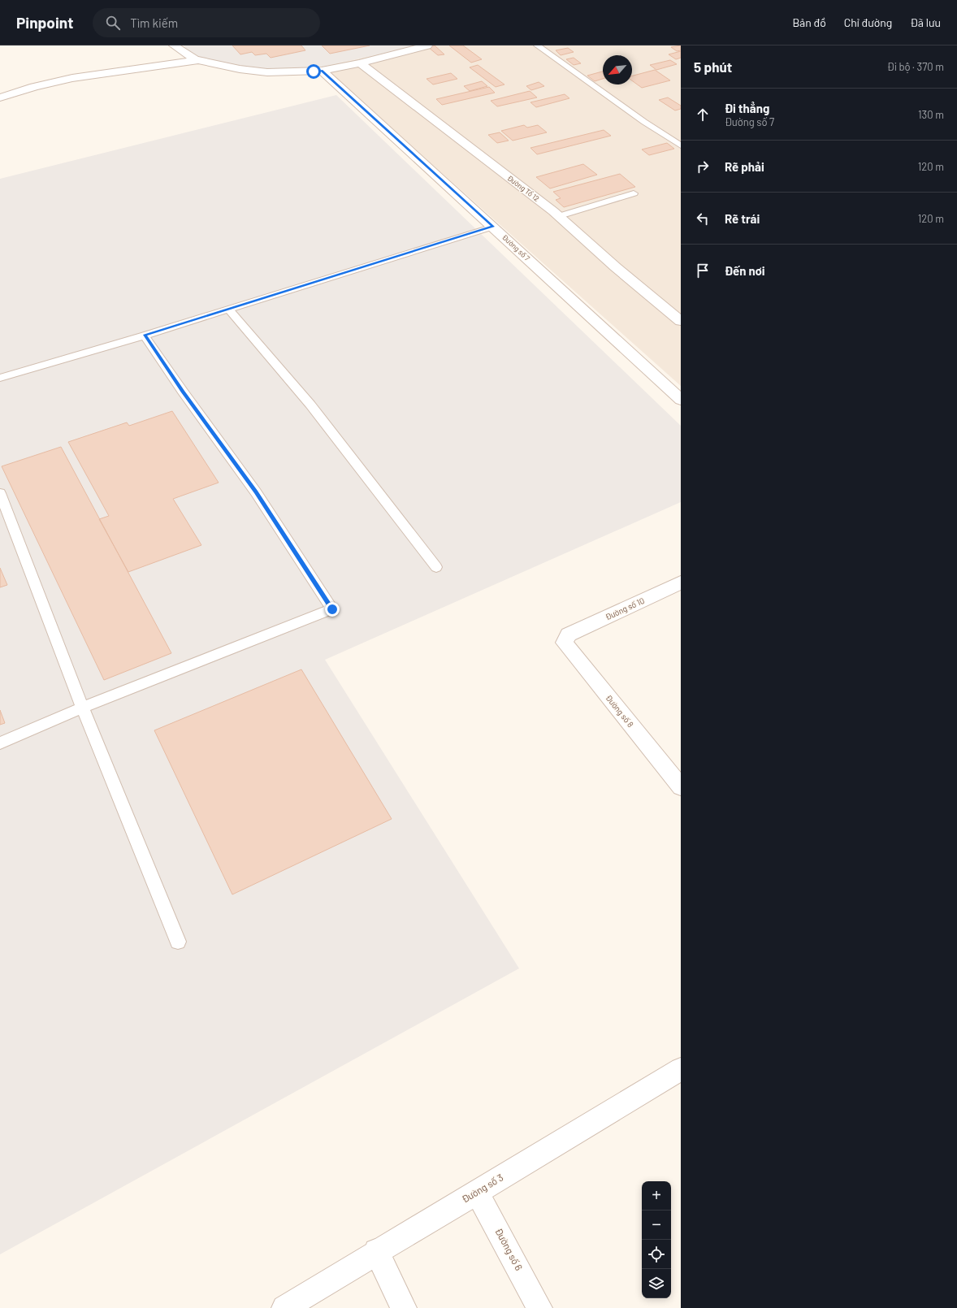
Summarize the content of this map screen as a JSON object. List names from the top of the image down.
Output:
{
  "streets": {
    "street": [
      "Đường Tổ 12",
      "Đường số 7",
      "Đường số 10",
      "Đường số 8",
      "Đường số 3",
      "Đường số 6"
    ]
  },
  "crossings": [
    ["Đường số 10", "Đường số 8"],
    ["Đường số 3", "Đường số 6"]
  ],
  "north": "bottom left",
  "page": {
    "header": "Pinpoint",
    "search": "Tìm kiếm",
    "nav": ["Bản đồ", "Chỉ đường", "Đã lưu"],
    "heading": ["5 phút", "Đi bộ · 370 m"],
    "list": [
      ["Đi thẳng", "Đường số 7", "130 m"],
      ["Rẽ phải", "120 m"],
      ["Rẽ trái", "120 m"],
      "Đến nơi"
    ],
    "map_buttons": ["+", "−"]
  }
}
